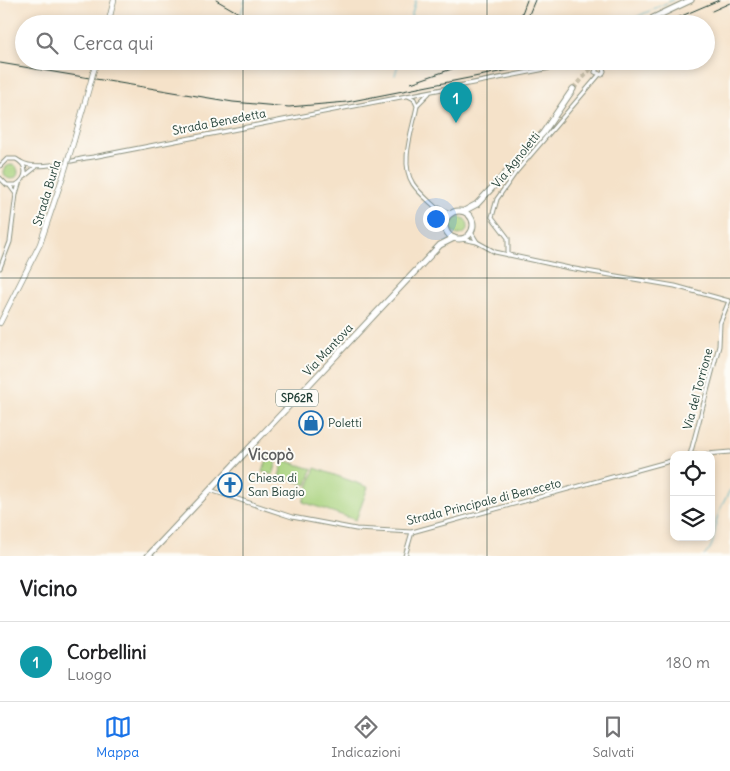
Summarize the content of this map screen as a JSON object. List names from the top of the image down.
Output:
{
  "streets": {
    "main road": ["Strada Burla", "Via Mantova", "SP62R"],
    "street": [
      "Strada Benedetta",
      "Via Agnoletti",
      "Via del Torrione",
      "Strada Principale di Beneceto"
    ]
  },
  "crossings": [
    ["Strada Benedetta", "Via Mantova"],
    ["Via Mantova", "Strada Principale di Beneceto"]
  ],
  "districts": ["Vicopò"],
  "places": {
    "shop": ["Poletti"],
    "church": ["Chiesa di San Biagio"]
  },
  "page": {
    "search": "Cerca qui",
    "pins": "1",
    "heading": "Vicino",
    "list": [
      {
        "mark": "1",
        "name": "Corbellini",
        "note": "Luogo",
        "value": "180 m"
      }
    ],
    "nav": ["Mappa", "Indicazioni", "Salvati"]
  }
}
